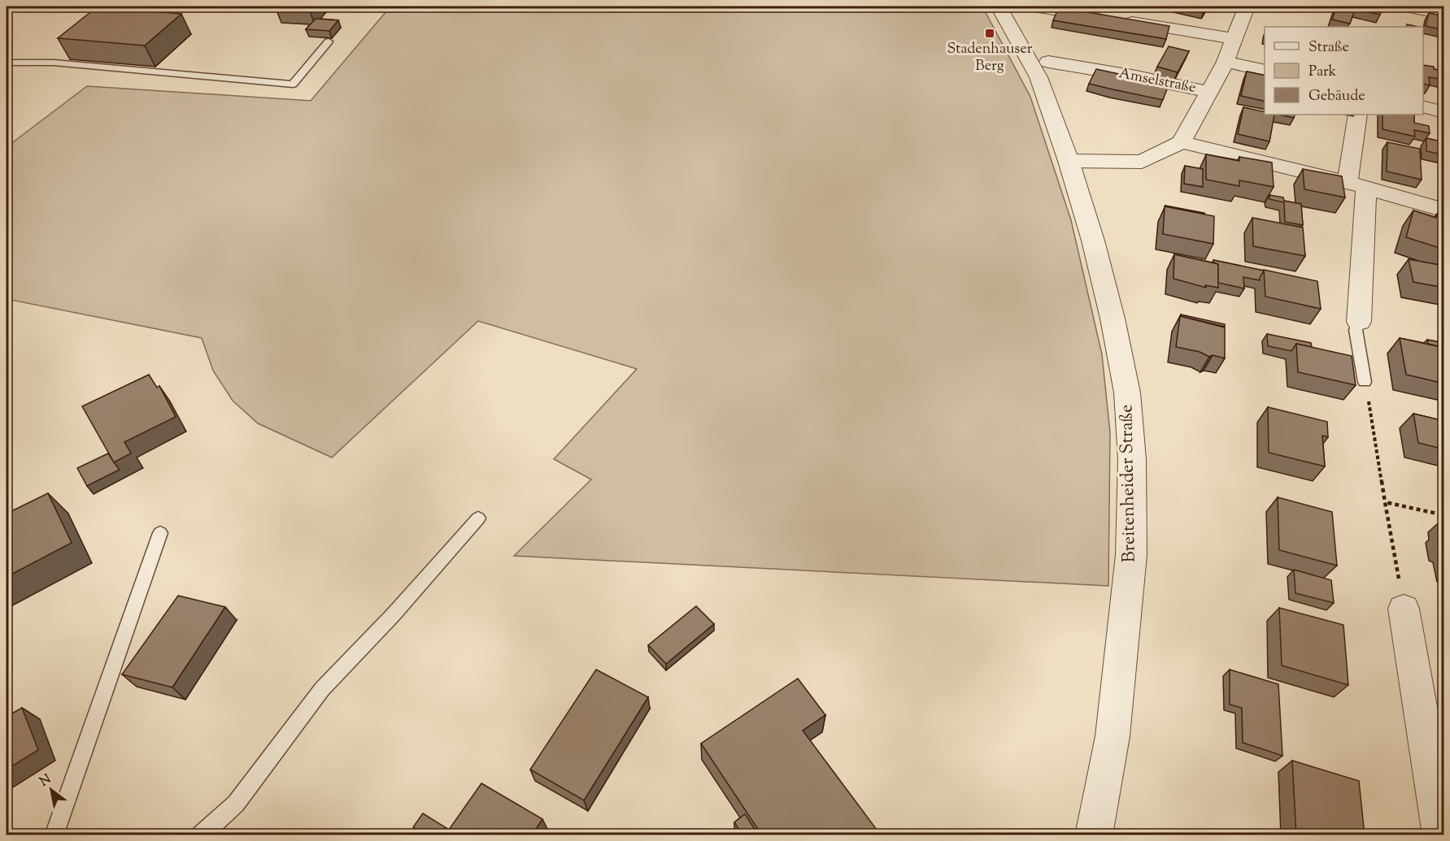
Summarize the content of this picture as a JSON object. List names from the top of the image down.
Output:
{
  "streets": {
    "street": ["Amselstraße", "Breitenheider Straße"]
  },
  "places": {
    "transit": ["Stadenhauser Berg"]
  },
  "legend": ["Straße", "Park", "Gebäude"],
  "north": "top left"
}
